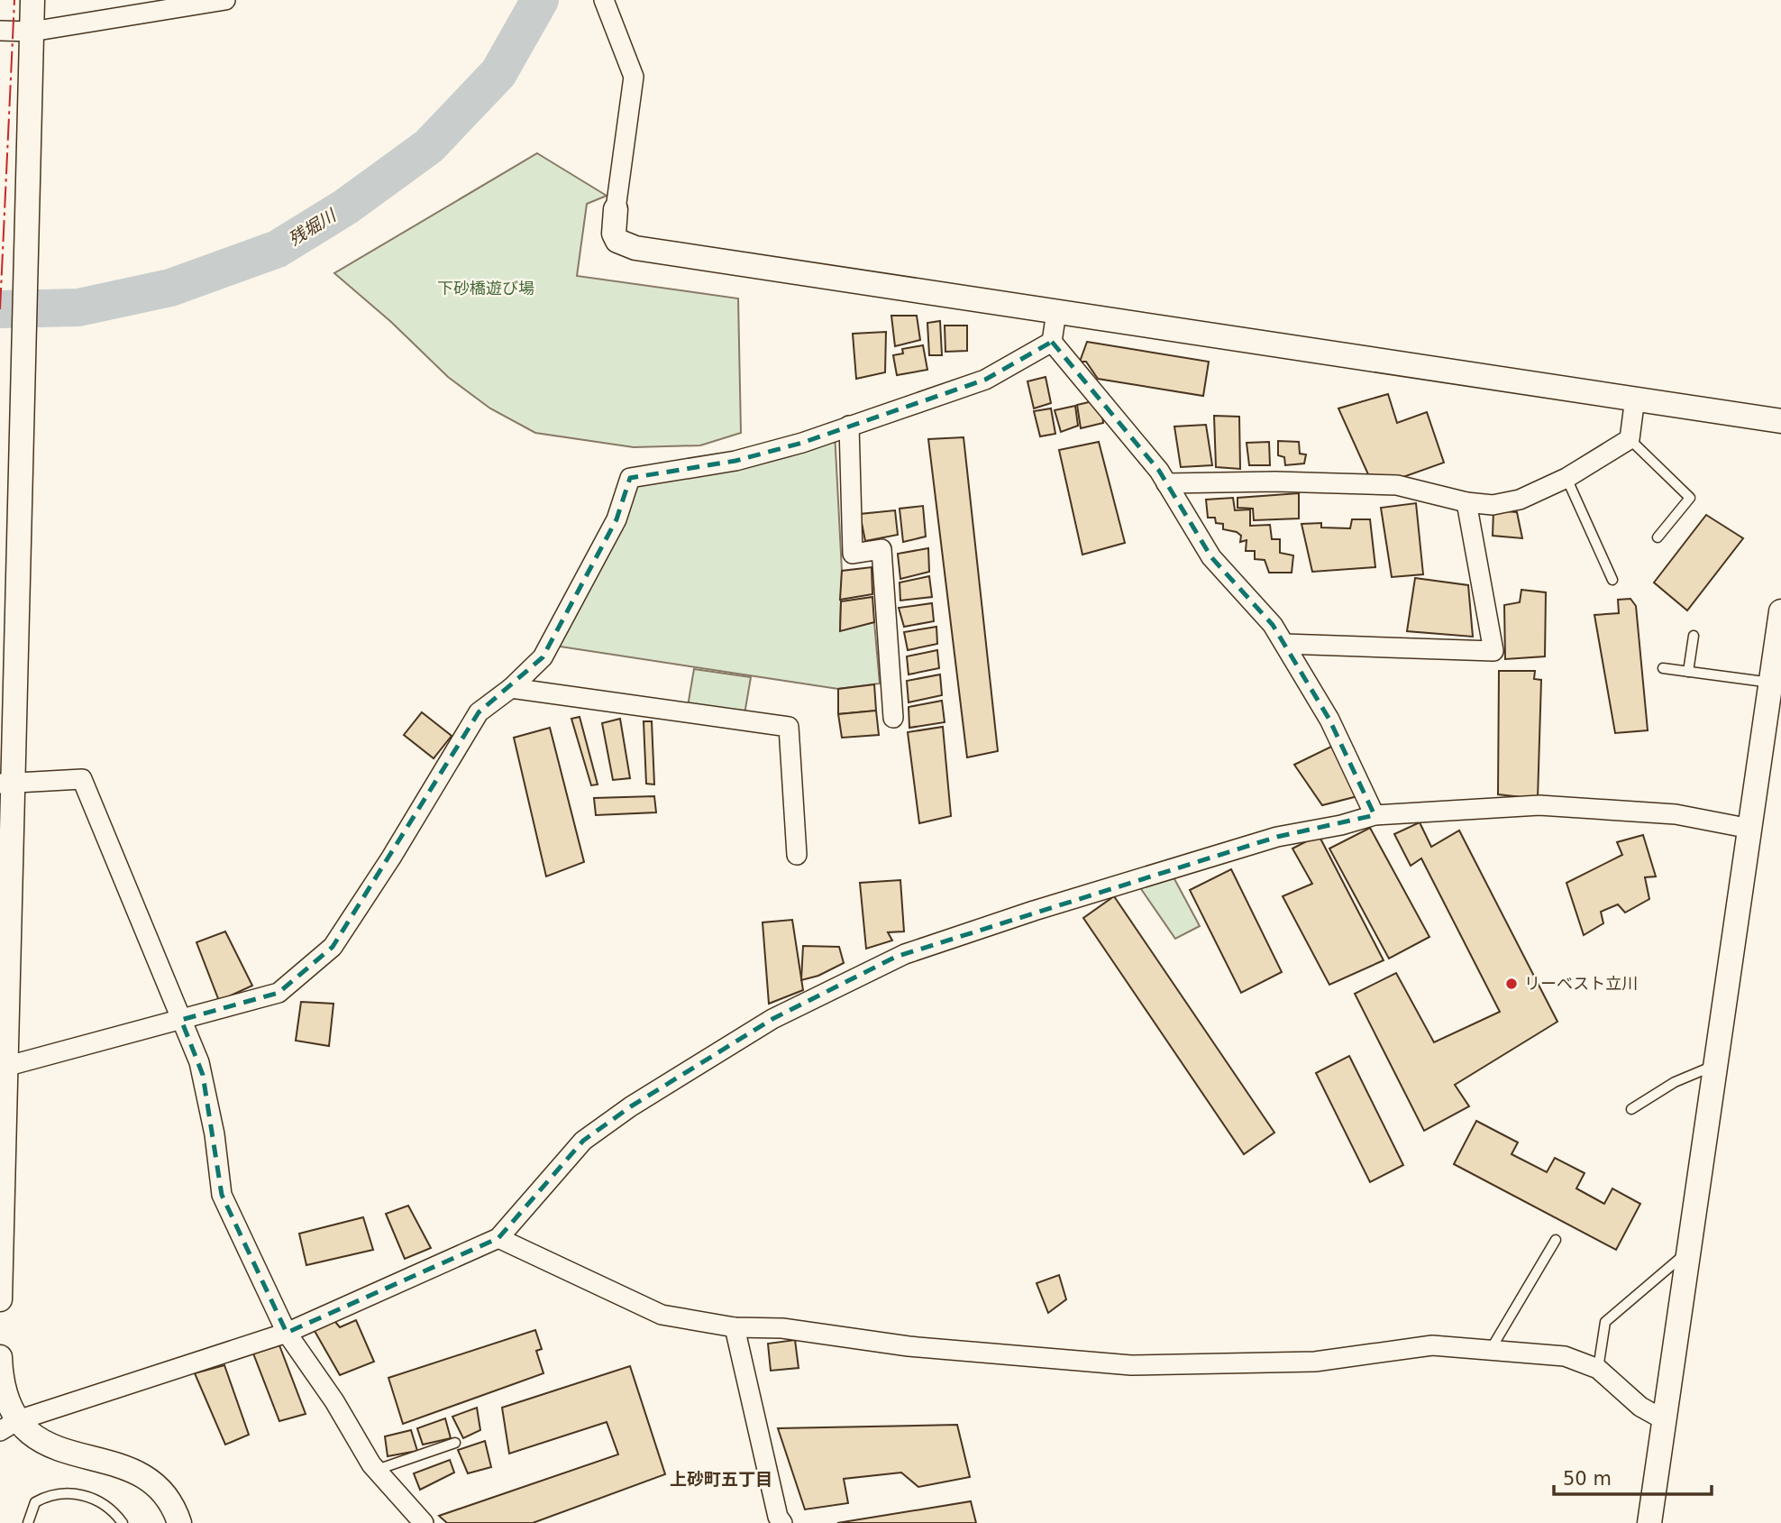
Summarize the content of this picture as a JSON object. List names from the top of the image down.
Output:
{
  "districts": ["上砂町五丁目"],
  "water": ["残堀川"],
  "parks": ["下砂橋遊び場"],
  "places": ["リーベスト立川"],
  "scale_bar": "50 m"
}
